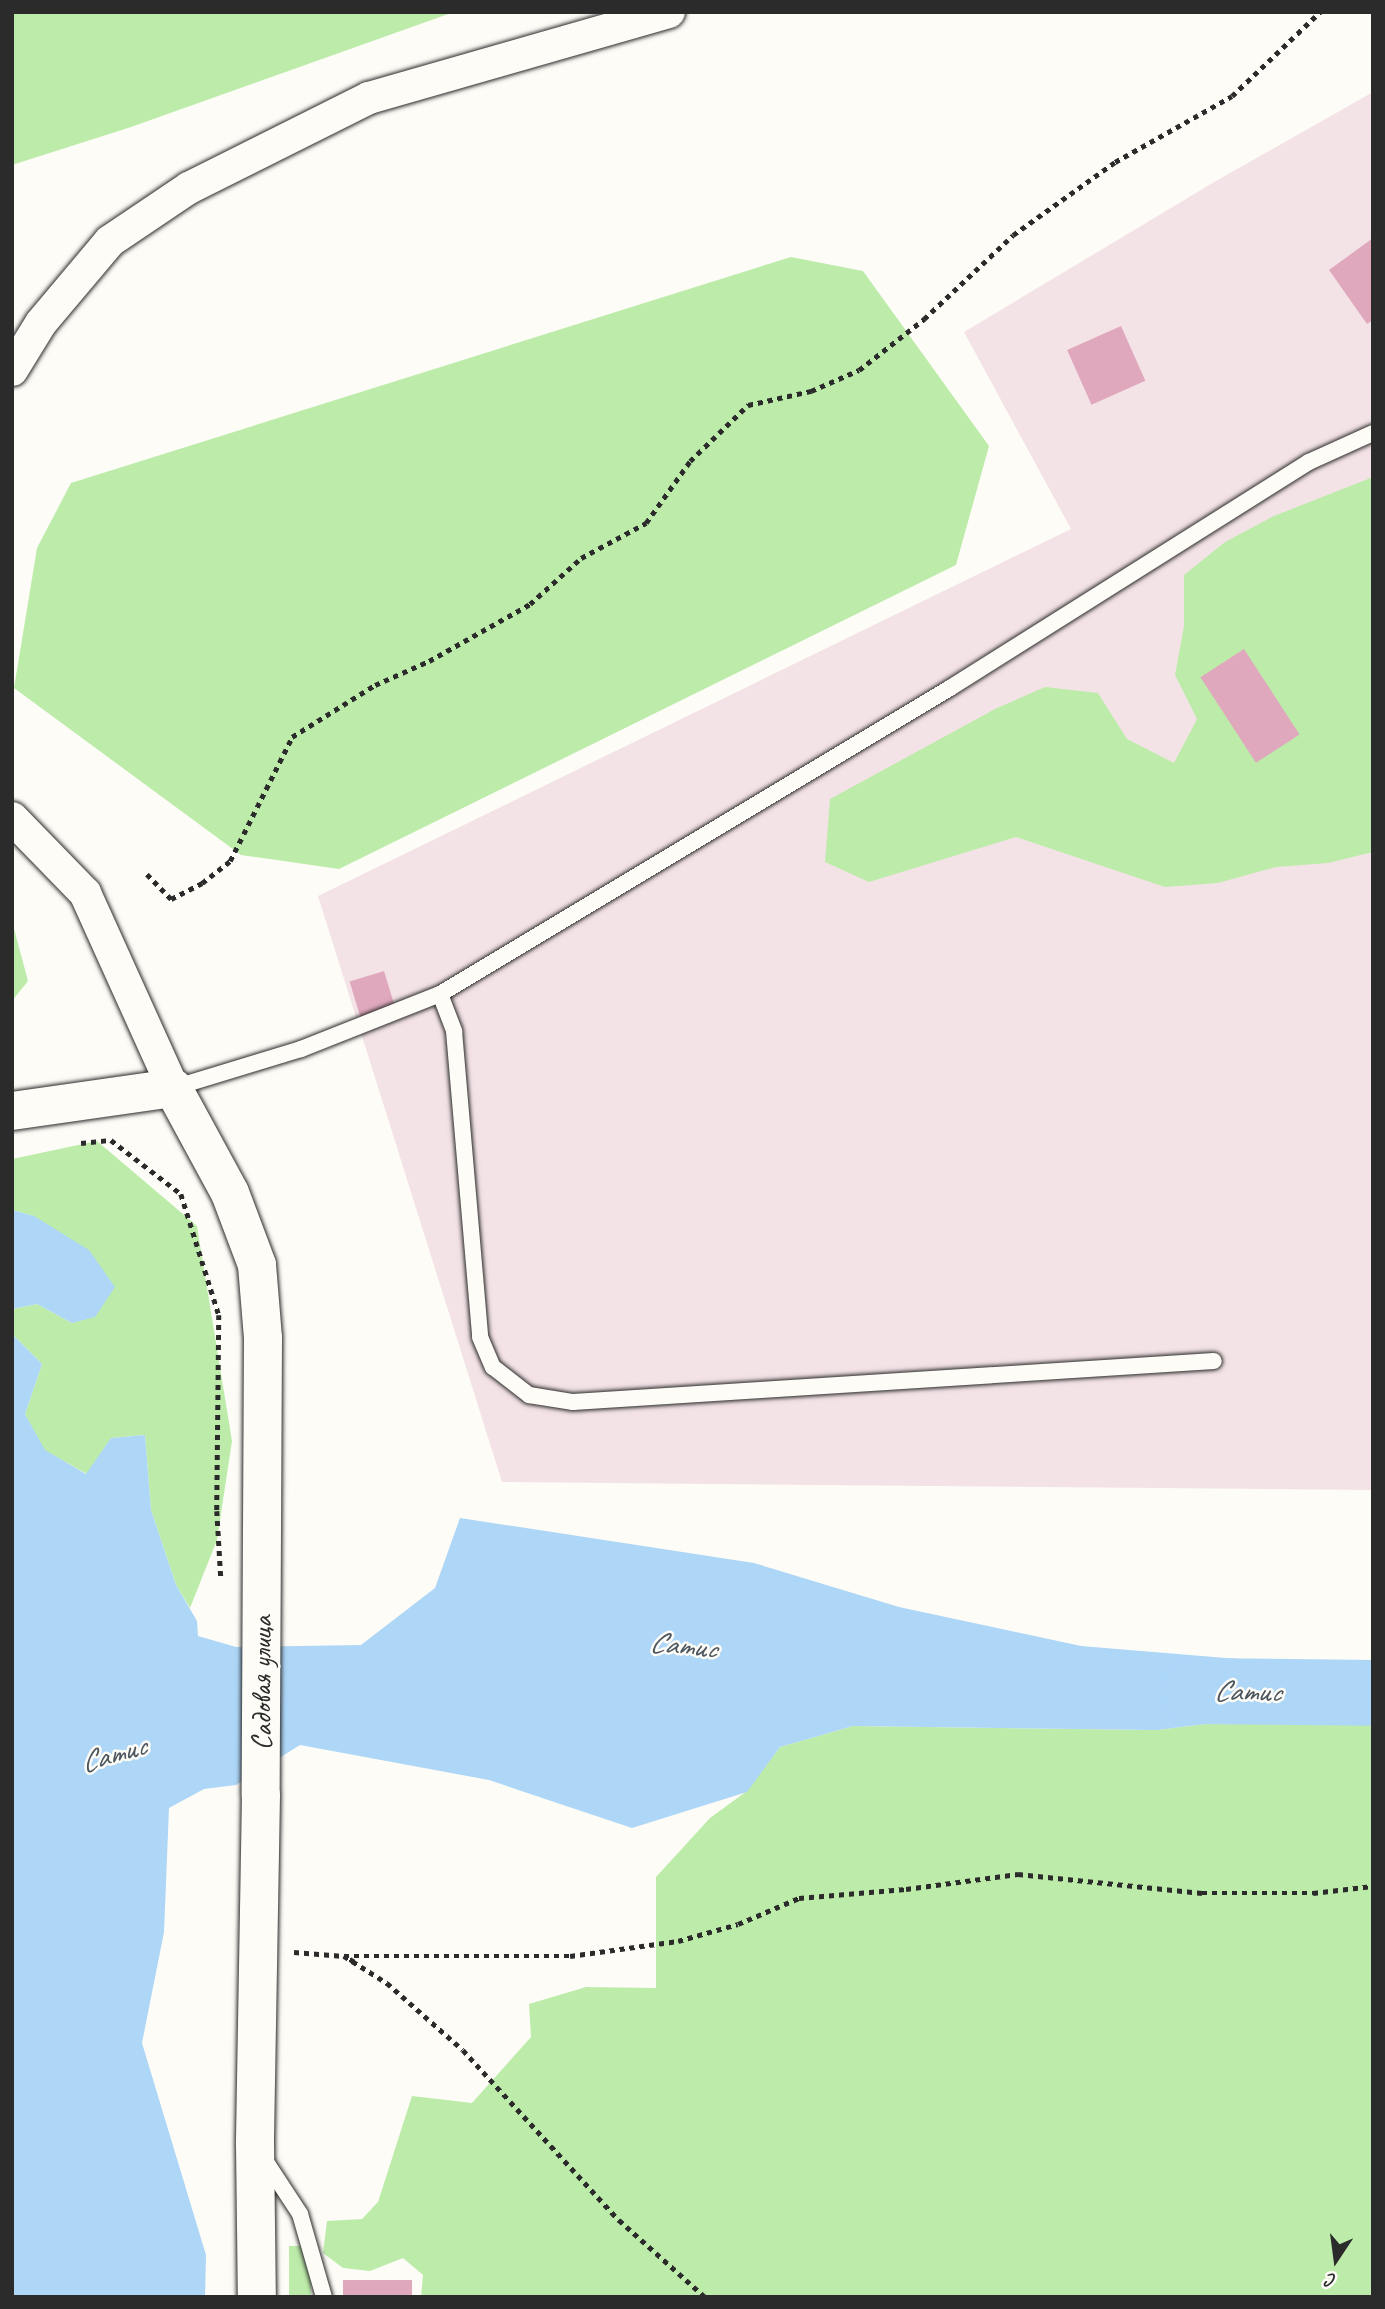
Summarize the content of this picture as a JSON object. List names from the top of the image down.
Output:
{
  "streets": {
    "street": ["Садовая улица"]
  },
  "water": ["Сатис"],
  "north": "bottom"
}
